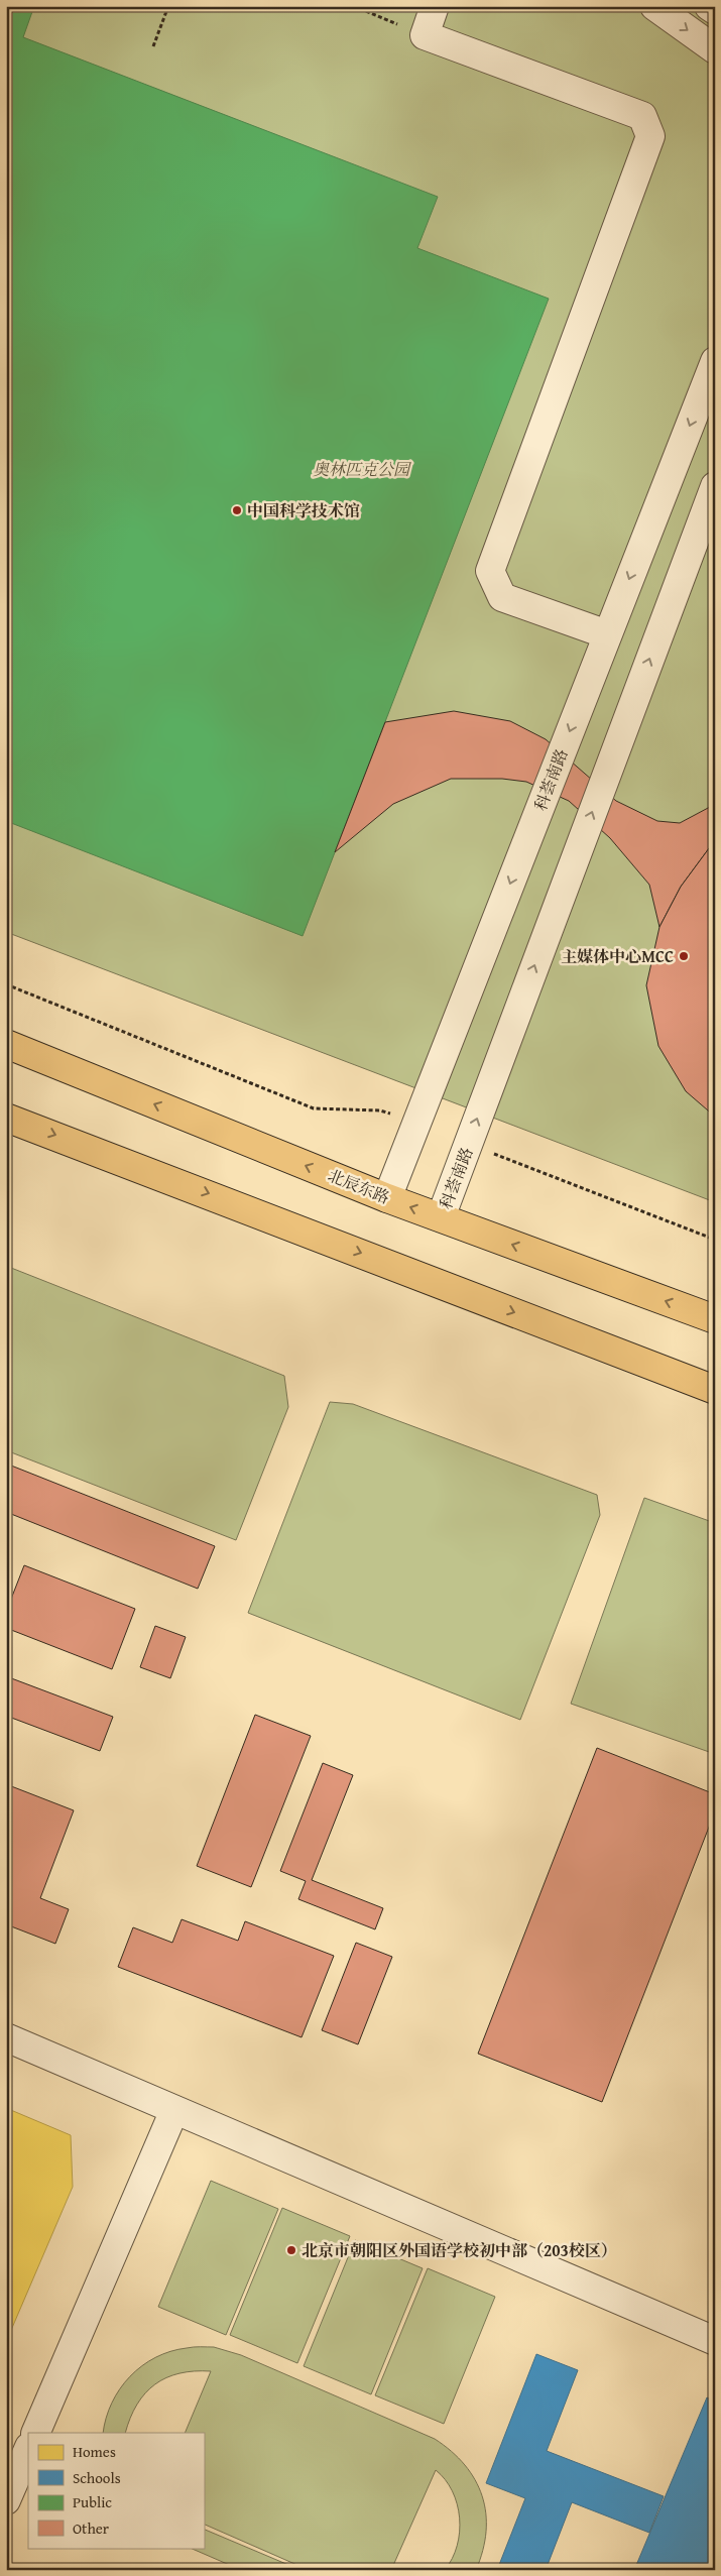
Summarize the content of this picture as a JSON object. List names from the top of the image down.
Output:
{
  "streets": {
    "main road": ["北辰东路"],
    "street": ["科荟南路"]
  },
  "crossings": [
    ["科荟南路", "北辰东路"]
  ],
  "parks": ["奥林匹克公园"],
  "places": ["中国科学技术馆", "主媒体中心MCC", "北京市朝阳区外国语学校初中部（203校区）"],
  "legend": [
    "Homes",
    "Schools",
    "Public",
    "Other"
  ]
}
